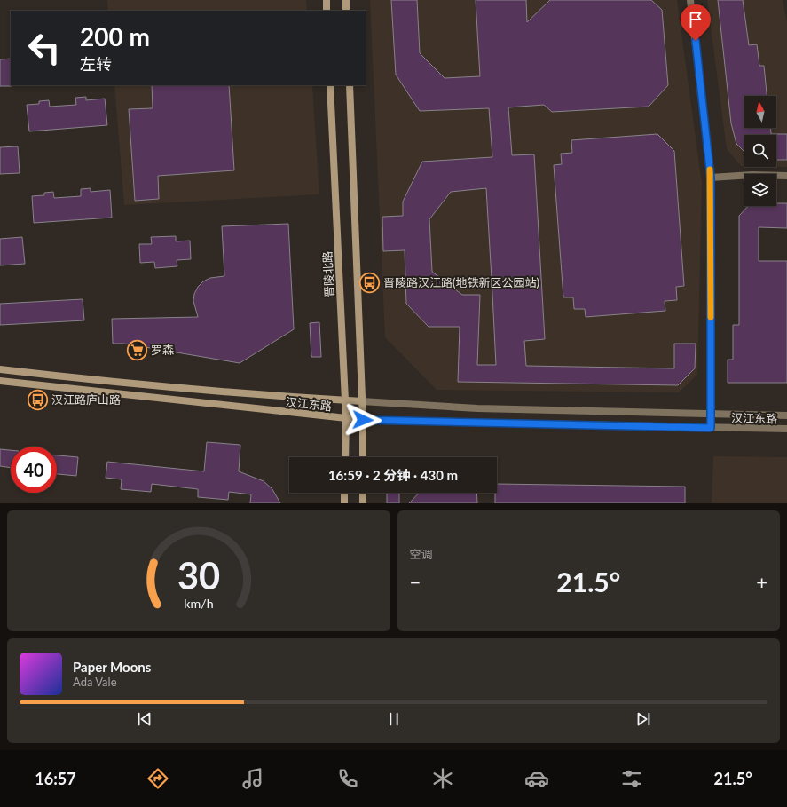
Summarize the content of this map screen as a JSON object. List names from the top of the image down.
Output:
{
  "streets": {
    "main road": ["晋陵北路", "汉江东路"]
  },
  "crossings": [
    ["晋陵北路", "汉江东路"]
  ],
  "places": {
    "bus stop": ["晋陵路汉江路(地铁新区公园站)", "汉江路庐山路"],
    "supermarket": ["罗森"]
  },
  "north": "top",
  "page": {
    "turn": ["200 m", "左转"],
    "limit": "40",
    "trip": "16:59 · 2 分钟 · 430 m",
    "tile": "空调",
    "heat": ["−", "21.5°", "+"],
    "song": ["Paper Moons", "Ada Vale"],
    "tabs": ["16:57", "21.5°"],
    "gauge": ["30", "km/h"]
  }
}
